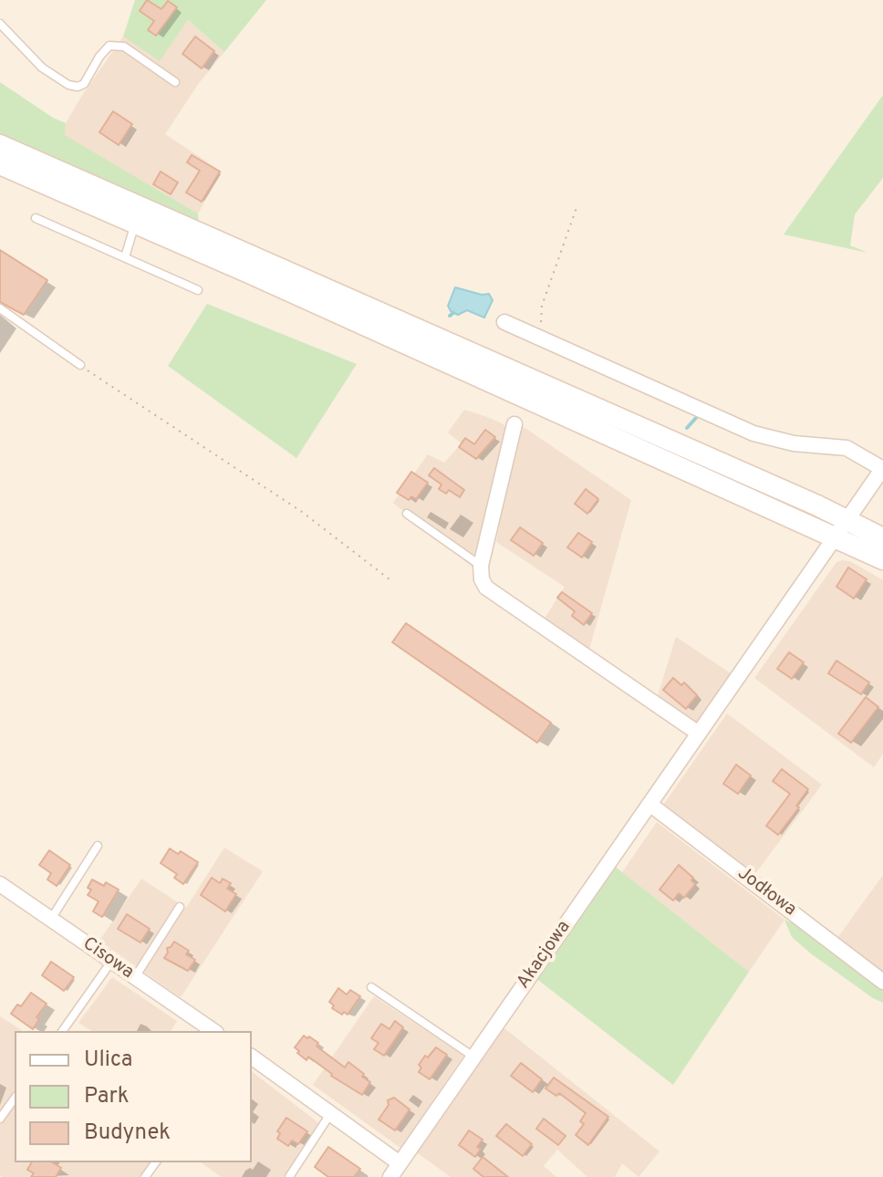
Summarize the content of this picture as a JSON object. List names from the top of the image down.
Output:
{
  "streets": {
    "street": ["Jodłowa", "Akacjowa", "Cisowa"]
  },
  "crossings": [
    ["Jodłowa", "Akacjowa"]
  ],
  "legend": ["Ulica", "Park", "Budynek"]
}
